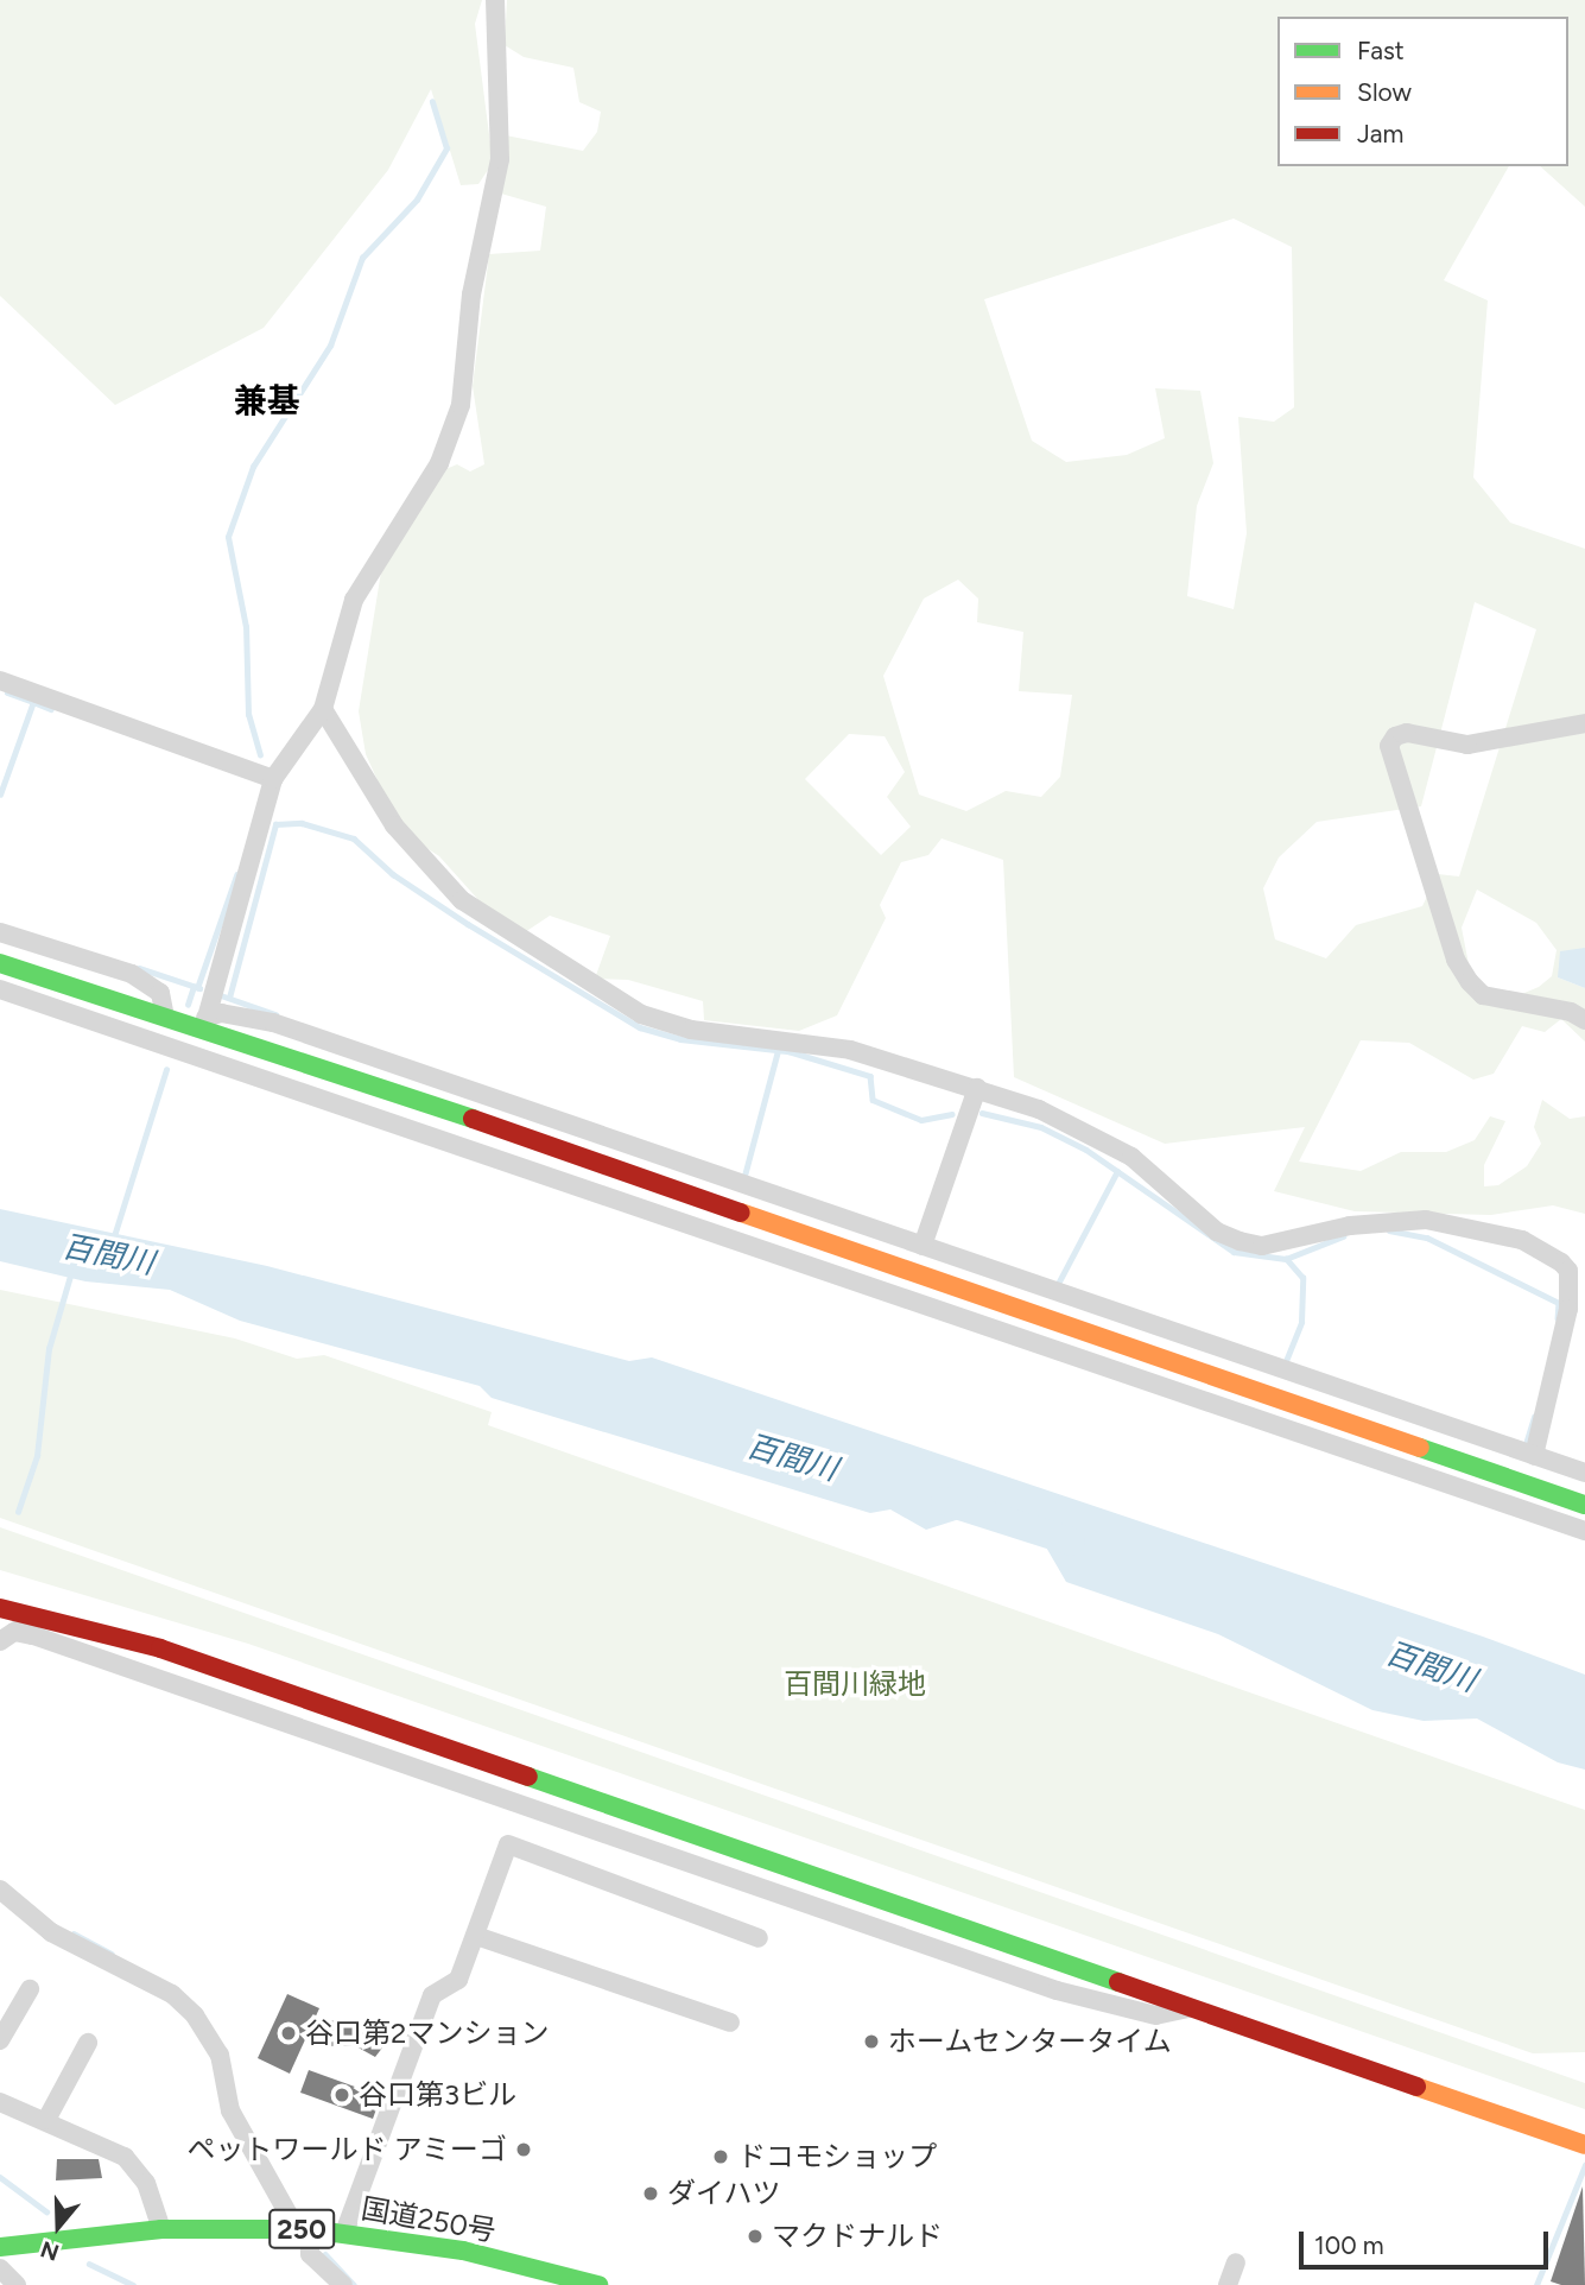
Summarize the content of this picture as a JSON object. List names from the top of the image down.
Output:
{
  "streets": {
    "main road": ["国道250号", "250"]
  },
  "districts": ["兼基"],
  "water": ["百間川"],
  "parks": ["百間川緑地"],
  "places": [
    "谷口第2マンション",
    "ホームセンタータイム",
    "谷口第3ビル",
    "ペットワールド アミーゴ",
    "ドコモショップ",
    "ダイハツ",
    "マクドナルド"
  ],
  "legend": ["Fast", "Slow", "Jam"],
  "scale_bar": "100 m",
  "north": "bottom"
}
